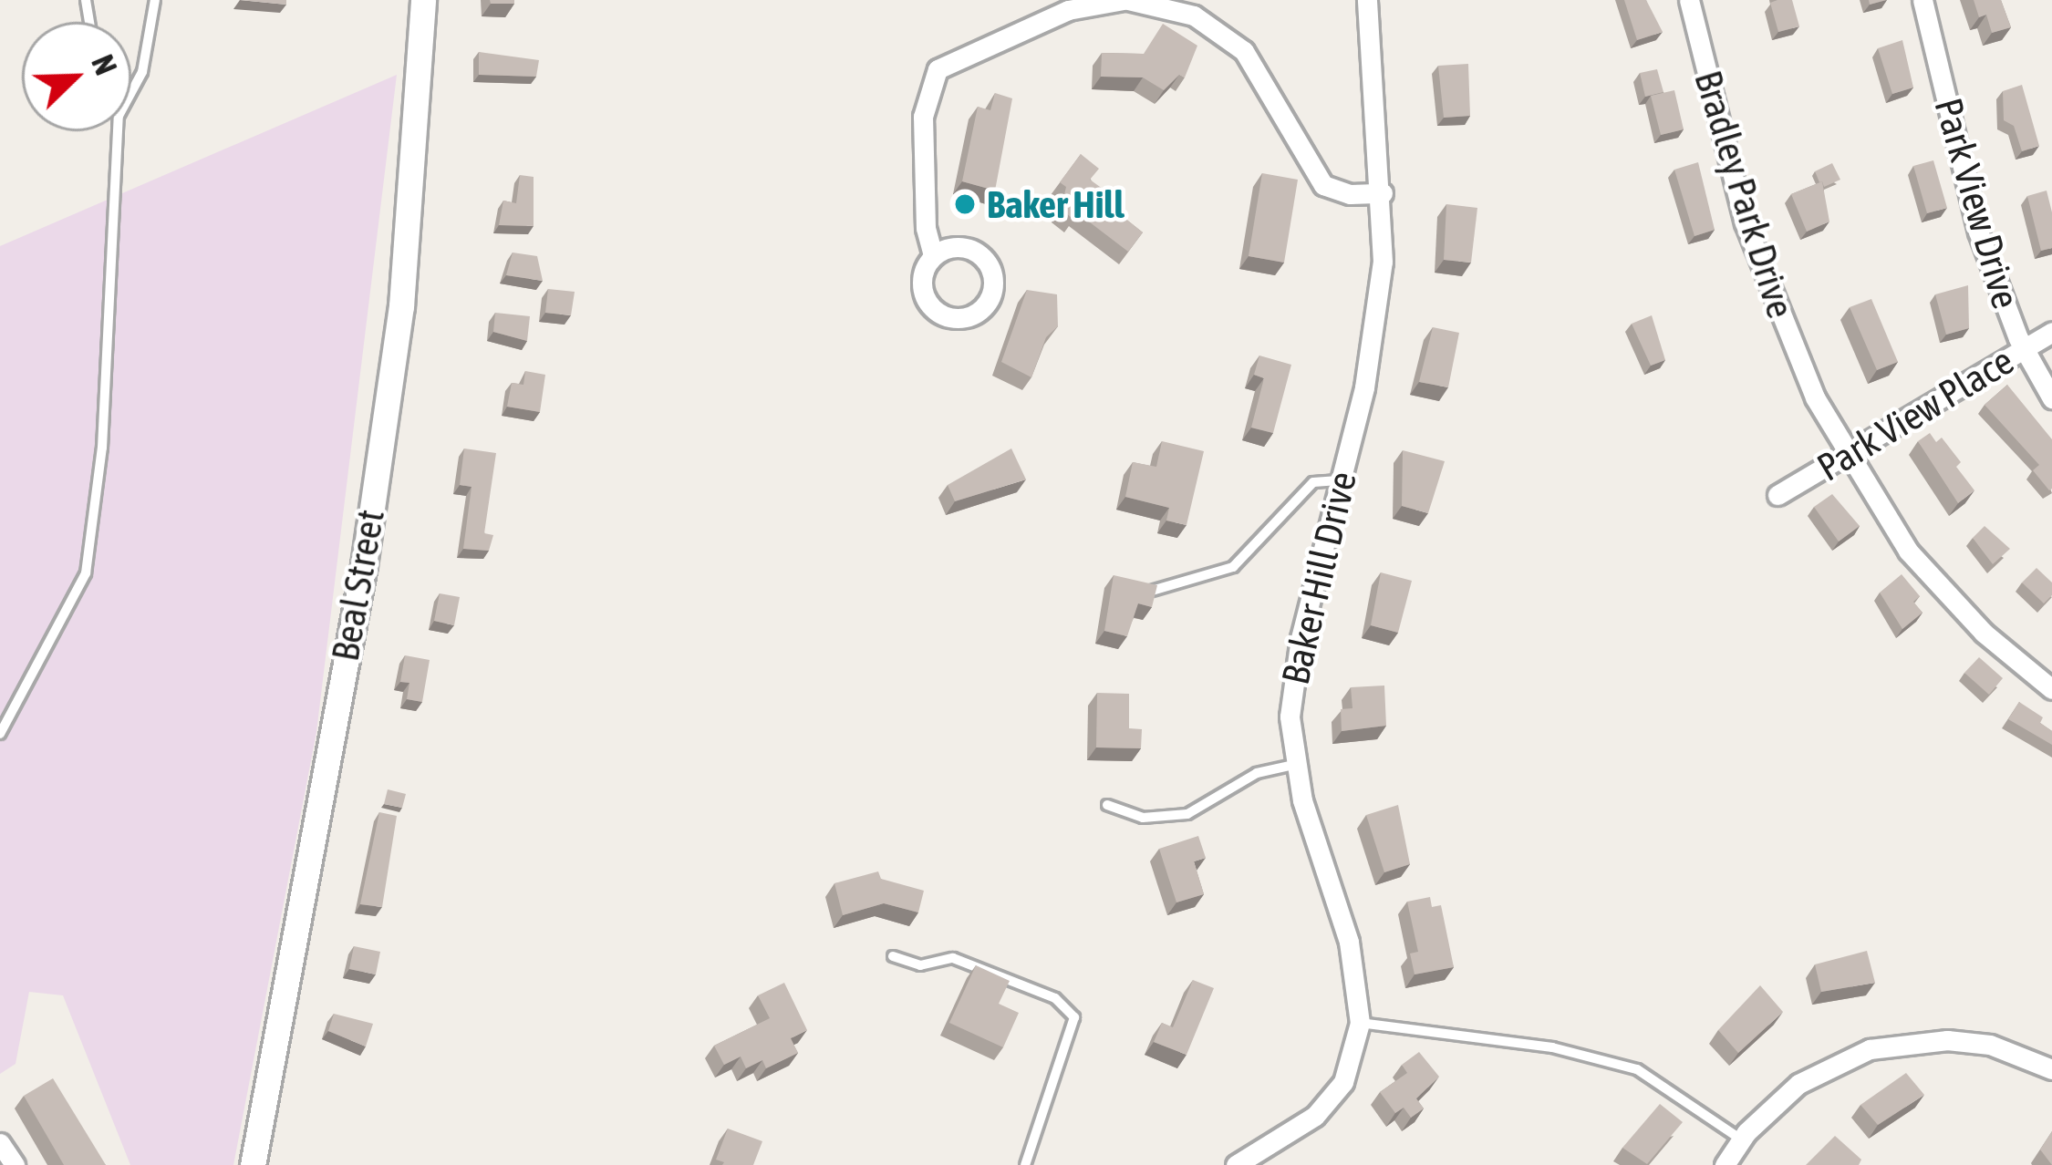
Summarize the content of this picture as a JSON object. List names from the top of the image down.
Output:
{
  "streets": {
    "street": [
      "Bradley Park Drive",
      "Park View Drive",
      "Park View Place",
      "Baker Hill Drive",
      "Beal Street"
    ]
  },
  "crossings": [
    ["Bradley Park Drive", "Park View Place"],
    ["Park View Drive", "Park View Place"]
  ],
  "places": ["Baker Hill"],
  "north": "top right"
}
